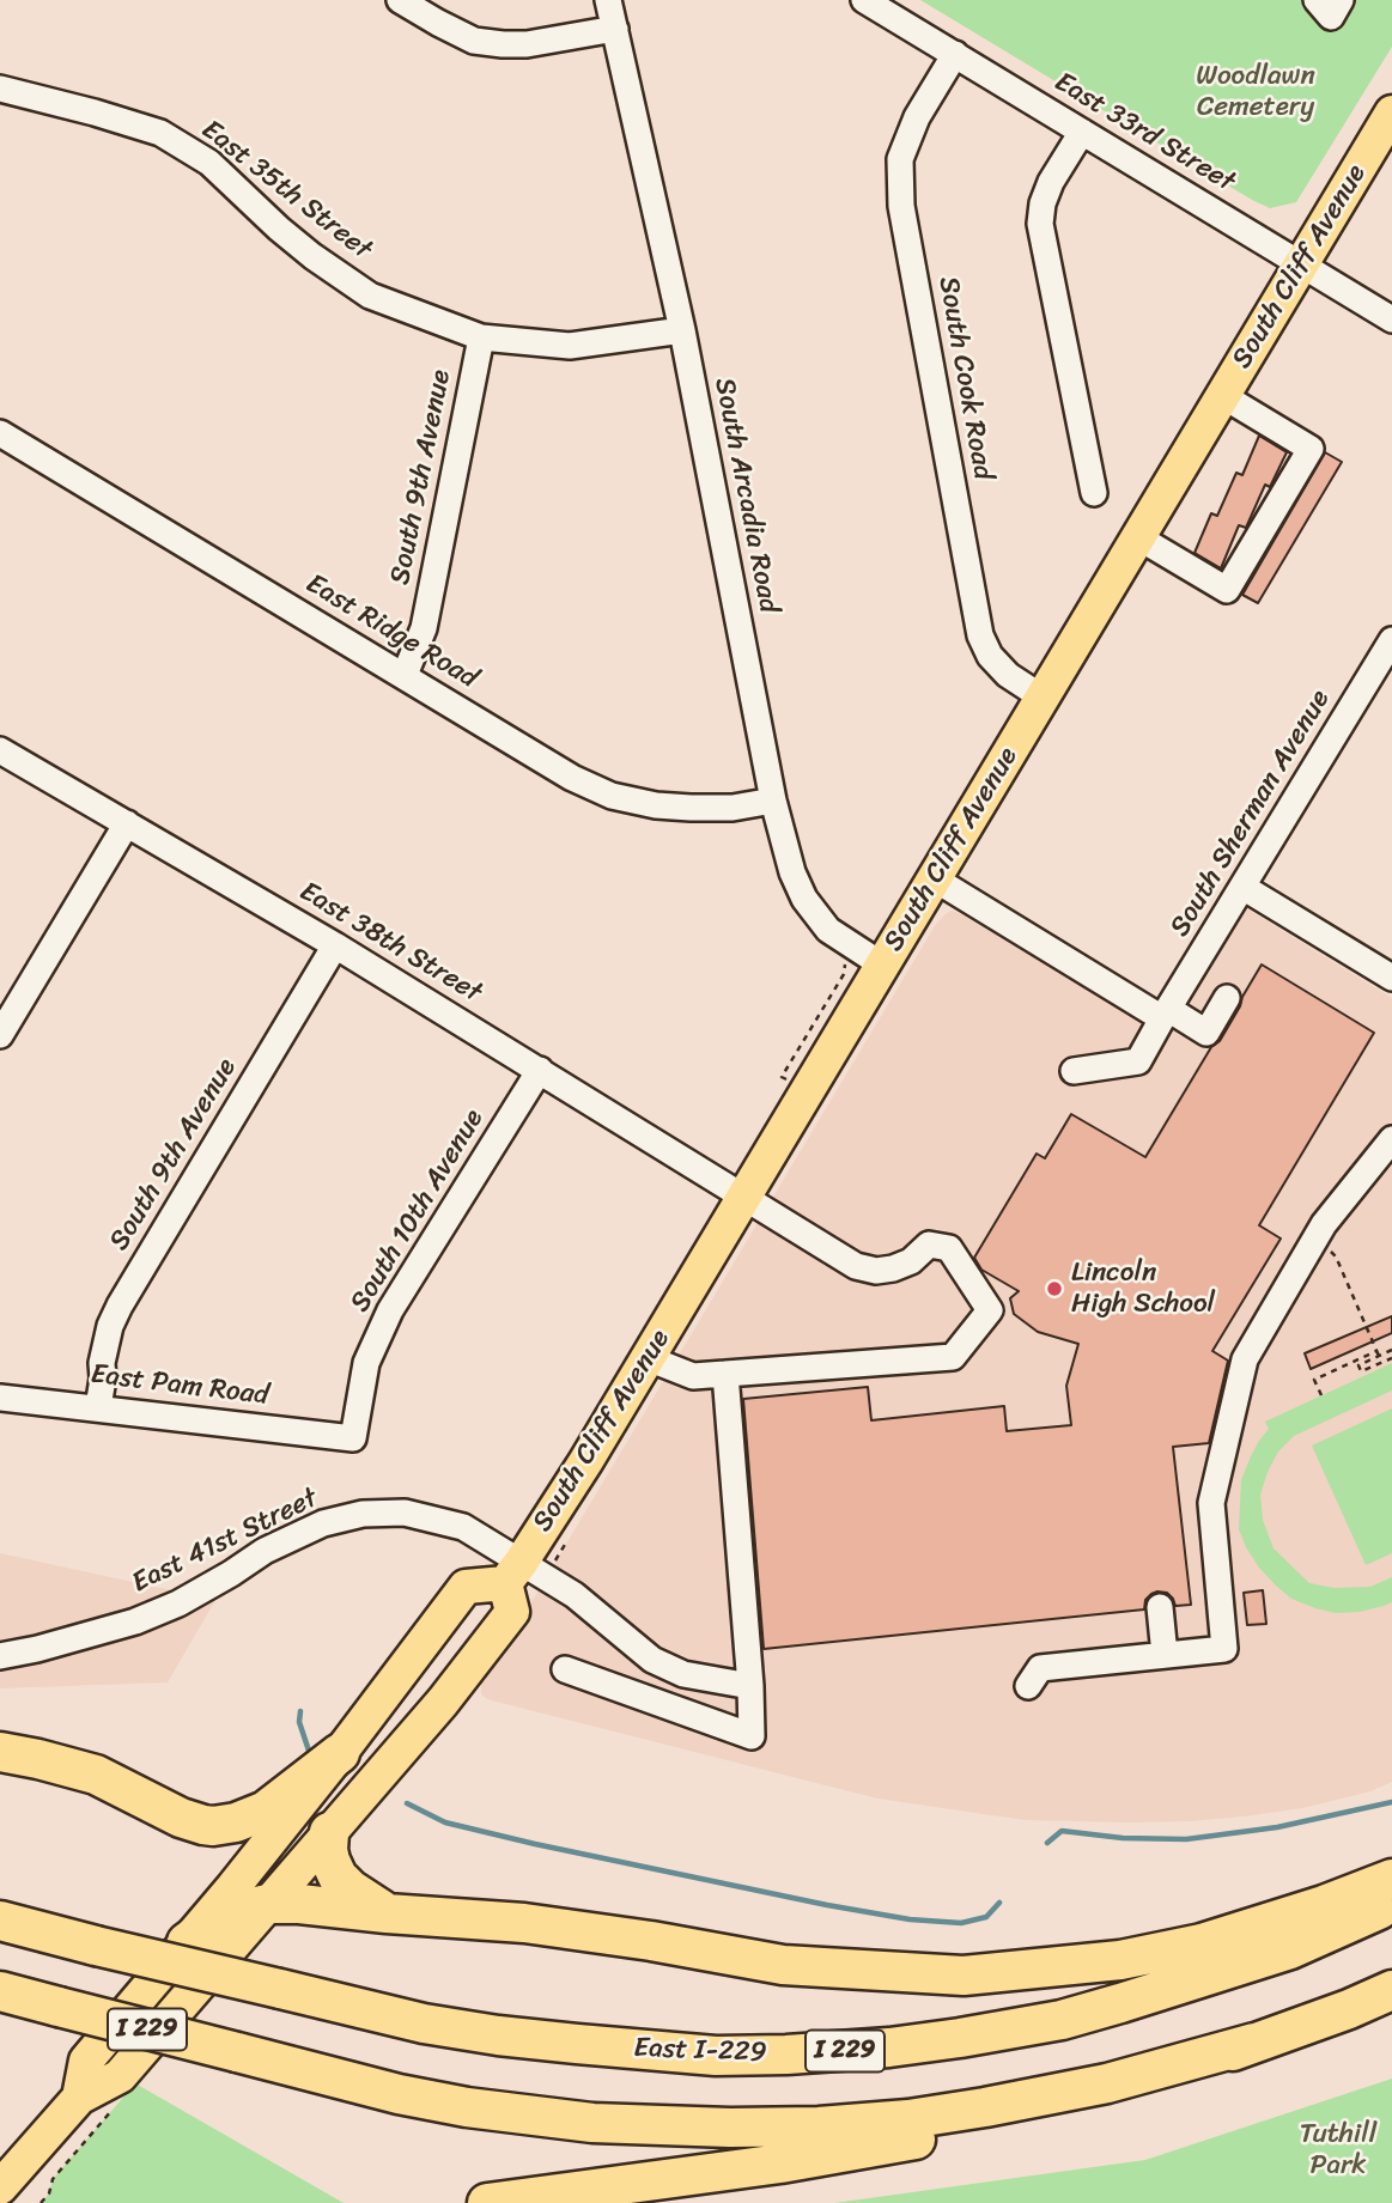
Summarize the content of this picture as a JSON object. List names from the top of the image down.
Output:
{
  "streets": {
    "highway": ["I 229", "East I-229"],
    "main road": ["South Cliff Avenue"],
    "street": [
      "East 33rd Street",
      "East 35th Street",
      "South Cook Road",
      "South 9th Avenue",
      "South Arcadia Road",
      "East Ridge Road",
      "South Sherman Avenue",
      "East 38th Street",
      "South 10th Avenue",
      "East Pam Road",
      "East 41st Street"
    ]
  },
  "crossings": [
    ["East 33rd Street", "South Cliff Avenue"],
    ["East 33rd Street", "South Cook Road"],
    ["East 35th Street", "South 9th Avenue"],
    ["East 35th Street", "South Arcadia Road"],
    ["South Cliff Avenue", "South Cook Road"],
    ["South Cliff Avenue", "South Arcadia Road"],
    ["South Cliff Avenue", "East 38th Street"],
    ["South Cliff Avenue", "East 41st Street"],
    ["South 9th Avenue", "East Ridge Road"],
    ["South 9th Avenue", "East 38th Street"],
    ["South 9th Avenue", "East Pam Road"],
    ["South Arcadia Road", "East Ridge Road"],
    ["East 38th Street", "South 10th Avenue"],
    ["South 10th Avenue", "East Pam Road"]
  ],
  "parks": ["Woodlawn Cemetery", "Tuthill Park"],
  "places": ["Lincoln High School"]
}
